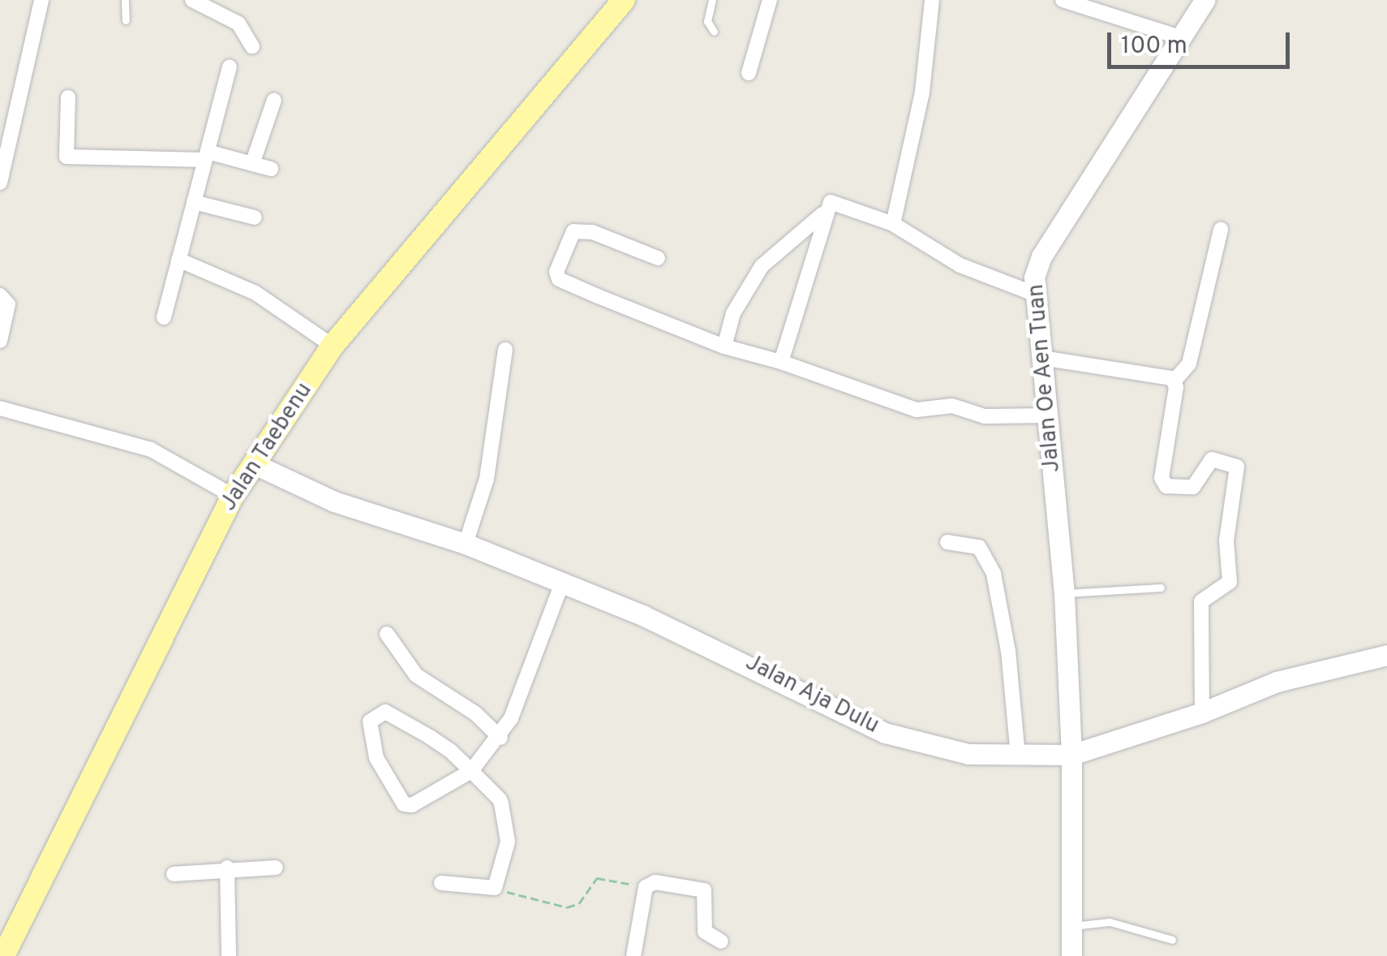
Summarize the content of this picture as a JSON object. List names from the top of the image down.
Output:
{
  "streets": {
    "main road": ["Jalan Taebenu"],
    "street": ["Jalan Oe Aen Tuan", "Jalan Aja Dulu"]
  },
  "crossings": [
    ["Jalan Oe Aen Tuan", "Jalan Aja Dulu"],
    ["Jalan Taebenu", "Jalan Aja Dulu"]
  ],
  "scale_bar": "100 m"
}
